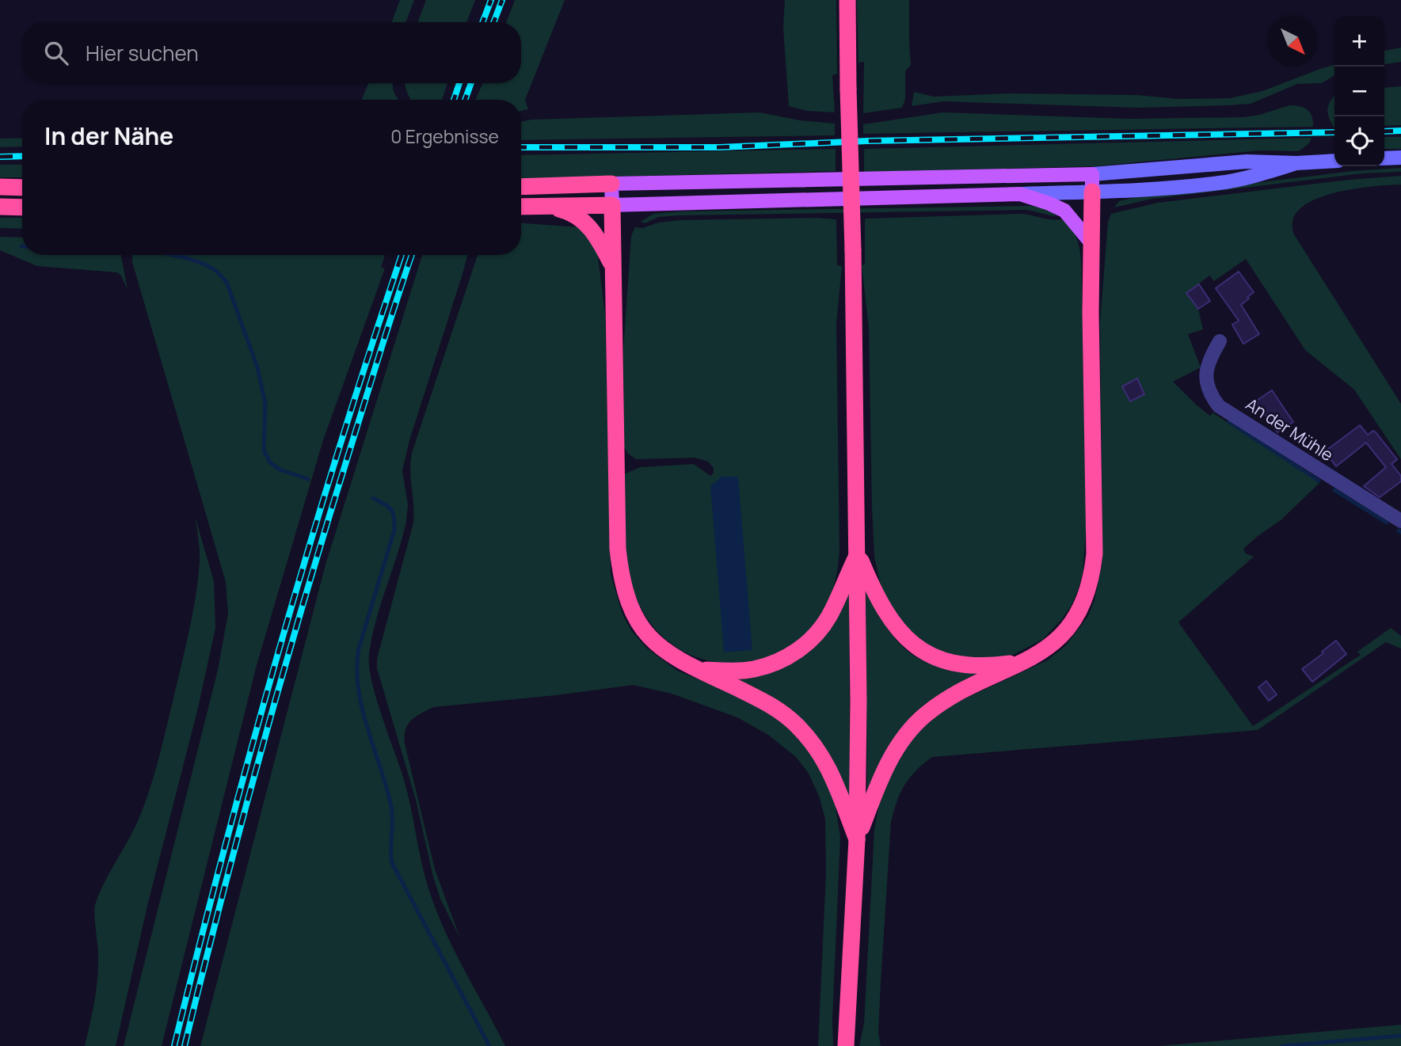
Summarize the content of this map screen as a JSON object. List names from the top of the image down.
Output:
{
  "streets": {
    "street": ["An der Mühle"]
  },
  "north": "bottom right",
  "page": {
    "map_buttons": ["+", "−"],
    "search": "Hier suchen",
    "heading": ["In der Nähe", "0 Ergebnisse"]
  }
}
